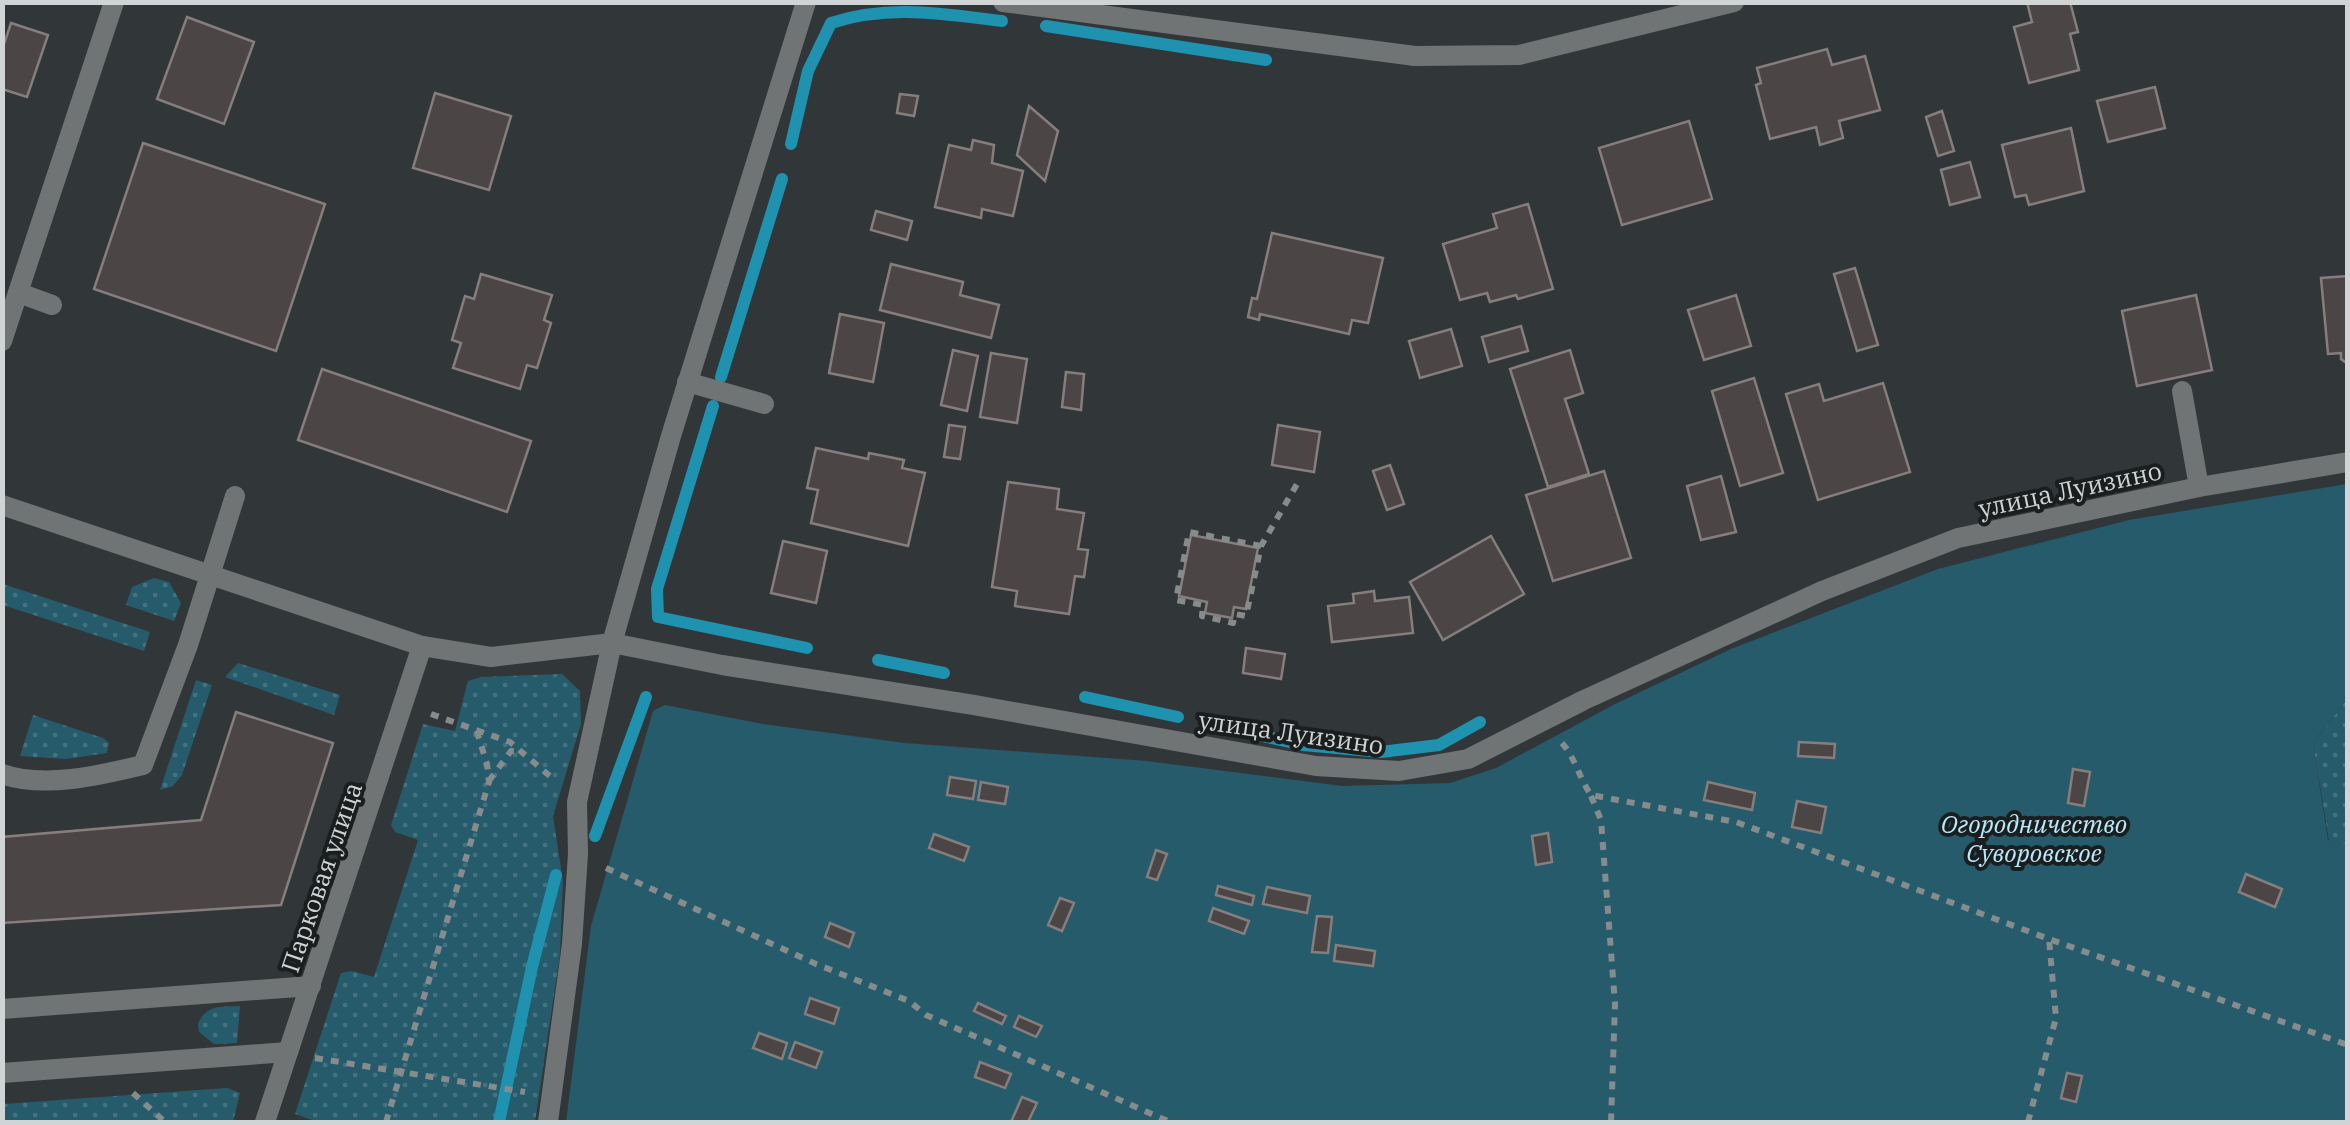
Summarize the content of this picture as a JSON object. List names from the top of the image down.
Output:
{
  "streets": {
    "street": ["улица Луизино", "Парковая улица"]
  },
  "crossings": [
    ["улица Луизино", "Парковая улица"]
  ],
  "parks": ["Огородничество Суворовское"]
}
